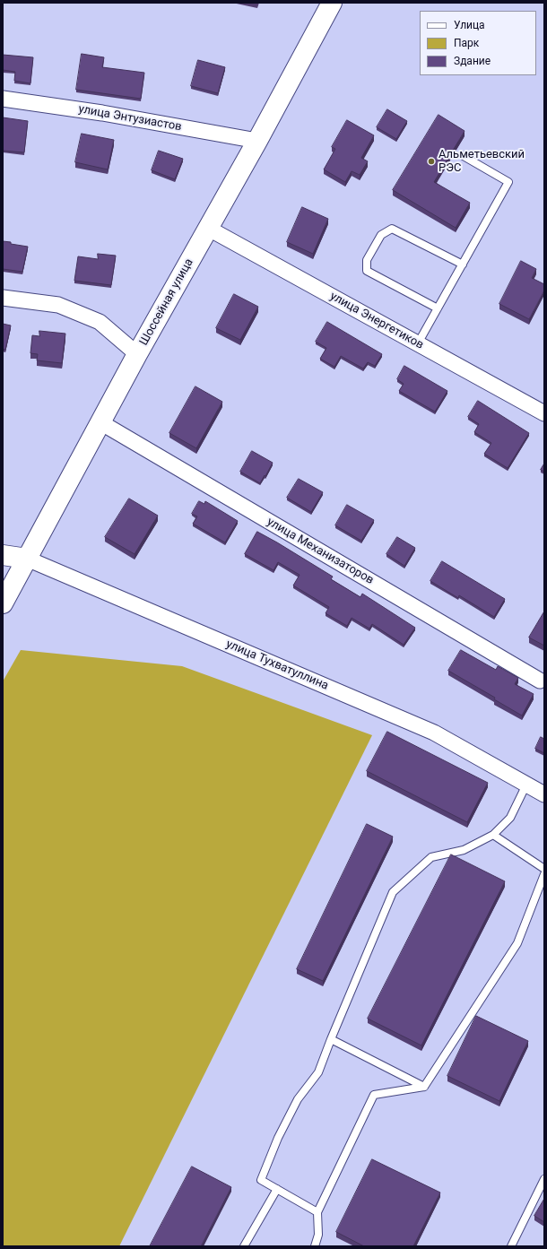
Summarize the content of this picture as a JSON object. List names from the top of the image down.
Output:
{
  "streets": {
    "main road": ["Шоссейная улица", "улица Тухватуллина"],
    "street": ["улица Энтузиастов", "улица Энергетиков", "улица Механизаторов"]
  },
  "crossings": [
    ["улица Энтузиастов", "Шоссейная улица"],
    ["Шоссейная улица", "улица Энергетиков"],
    ["Шоссейная улица", "улица Механизаторов"],
    ["Шоссейная улица", "улица Тухватуллина"]
  ],
  "places": ["Альметьевский РЭС"],
  "legend": ["Улица", "Парк", "Здание"]
}
